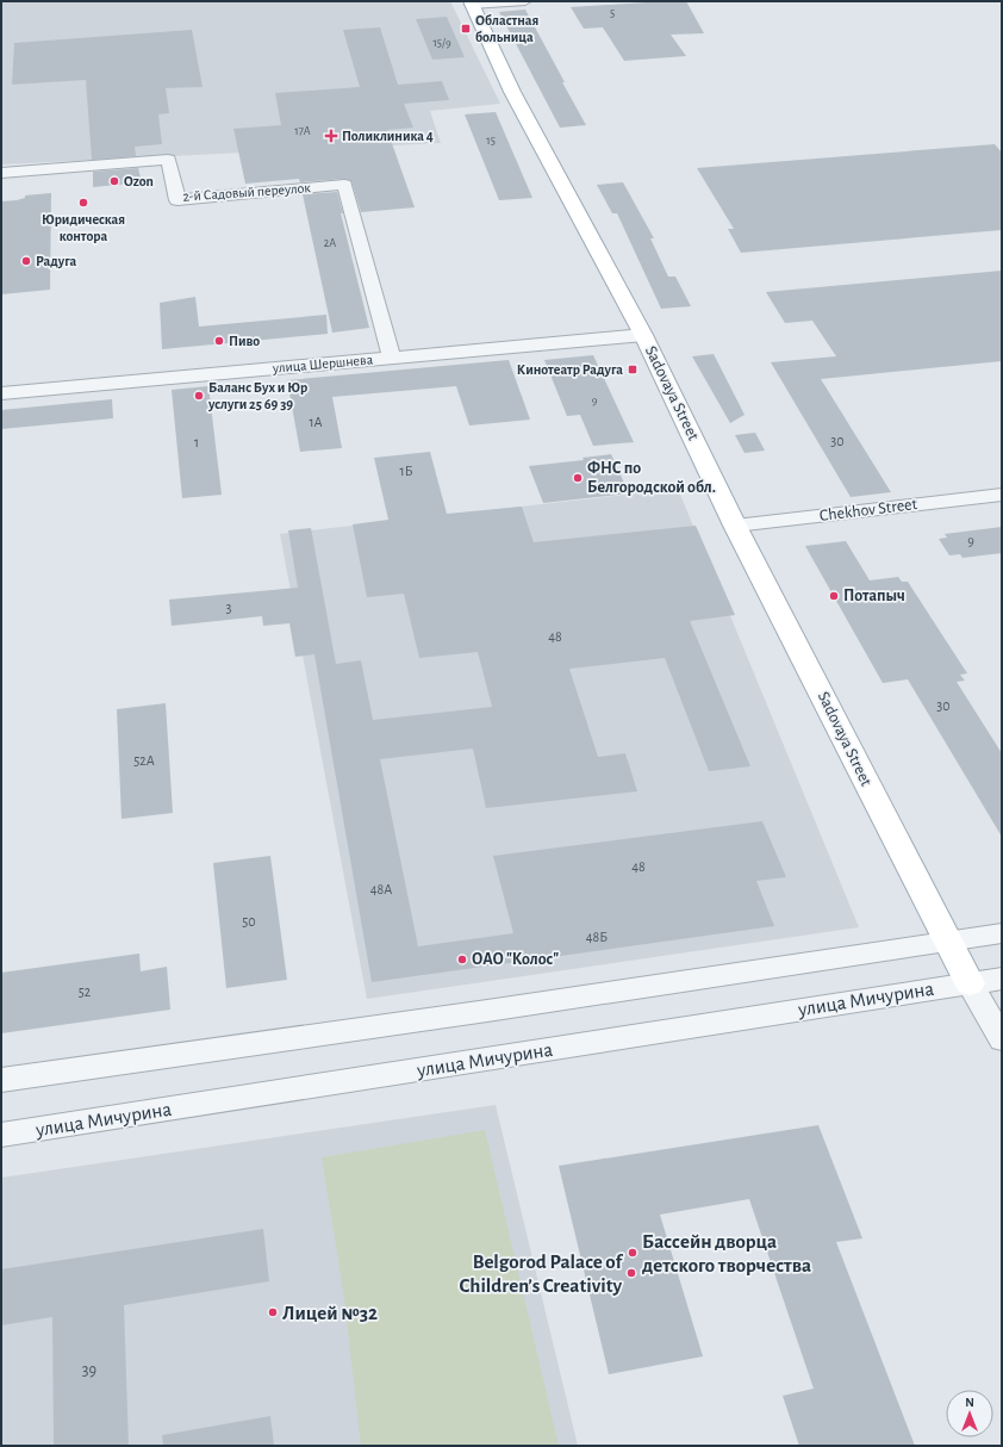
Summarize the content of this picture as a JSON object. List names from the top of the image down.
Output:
{
  "streets": {
    "main road": ["Sadovaya Street"],
    "street": [
      "2-й Садовый переулок",
      "улица Шершнева",
      "Chekhov Street",
      "улица Мичурина"
    ]
  },
  "crossings": [
    ["2-й Садовый переулок", "улица Шершнева"],
    ["улица Шершнева", "Sadovaya Street"],
    ["Sadovaya Street", "Chekhov Street"],
    ["Sadovaya Street", "улица Мичурина"]
  ],
  "places": {
    "transit": ["Областная больница", "Кинотеатр Радуга"],
    "health": ["Поликлиника 4"],
    "other": [
      "Ozon",
      "Юридическая контора",
      "Радуга",
      "Пиво",
      "Баланс Бух и Юр услуги 25 69 39",
      "ФНС по Белгородской обл.",
      "Потапыч",
      "ОАО \"Колос\"",
      "Бассейн дворца детского творчества",
      "Belgorod Palace of Children’s Creativity",
      "Лицей №32"
    ]
  },
  "house_numbers": [
    "5",
    "15/9",
    "17А",
    "15",
    "2А",
    "9",
    "1А",
    "30",
    "1",
    "1Б",
    "9",
    "3",
    "48",
    "30",
    "52А",
    "48",
    "48А",
    "50",
    "48Б",
    "52",
    "39"
  ],
  "north": "top"
}
